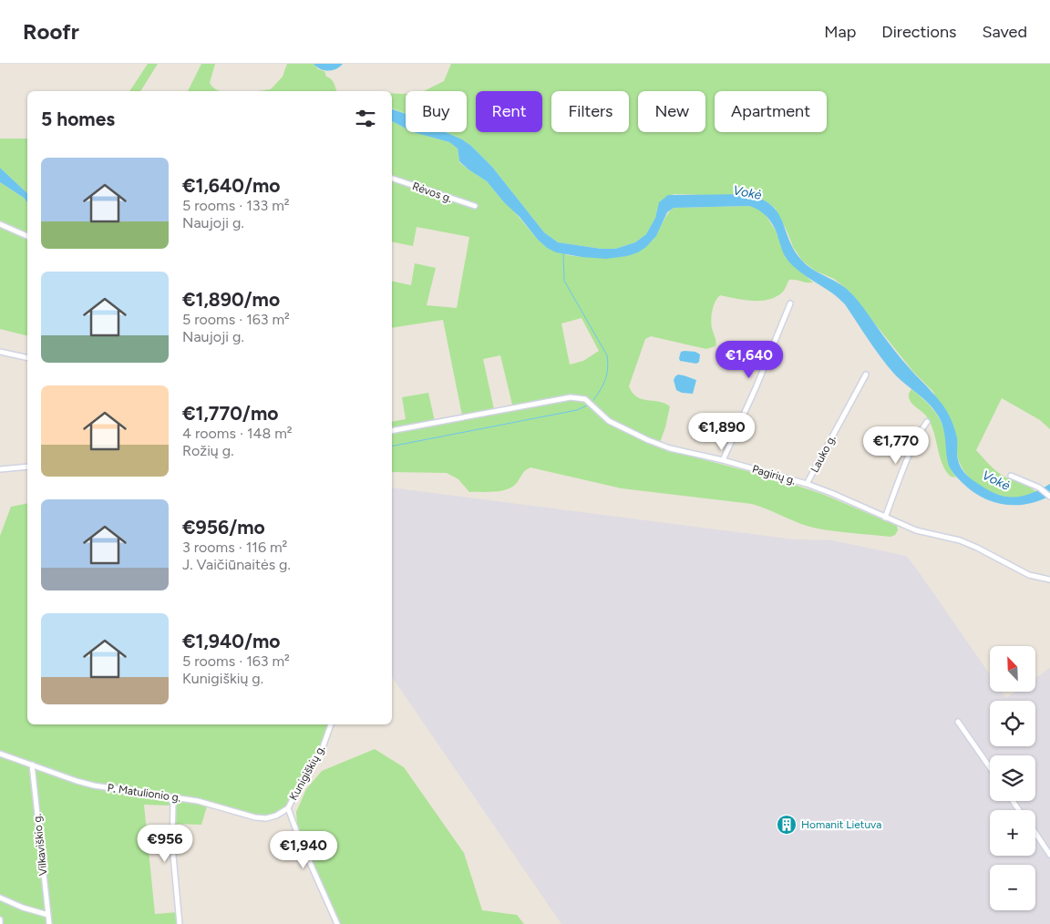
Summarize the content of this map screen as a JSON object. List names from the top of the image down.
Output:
{
  "streets": {
    "street": [
      "Rėvos g.",
      "Lauko g.",
      "Pagirių g.",
      "Kunigiškių g.",
      "P. Matulionio g.",
      "Vilkaviškio g."
    ]
  },
  "crossings": [
    ["Lauko g.", "Pagirių g."],
    ["Kunigiškių g.", "P. Matulionio g."],
    ["P. Matulionio g.", "Vilkaviškio g."]
  ],
  "water": ["Vokė"],
  "places": {
    "building": ["Homanit Lietuva"]
  },
  "north": "top left",
  "page": {
    "header": "Roofr",
    "nav": ["Map", "Directions", "Saved"],
    "chip": [
      "Buy",
      "Rent",
      "Filters",
      "New",
      "Apartment"
    ],
    "heading": "5 homes",
    "list": [
      {
        "name": "€1,640/mo",
        "note": "5 rooms · 133 m² · Naujoji g."
      },
      {
        "name": "€1,890/mo",
        "note": "5 rooms · 163 m² · Naujoji g."
      },
      {
        "name": "€1,770/mo",
        "note": "4 rooms · 148 m² · Rožių g."
      },
      {
        "name": "€956/mo",
        "note": "3 rooms · 116 m² · J. Vaičiūnaitės g."
      },
      {
        "name": "€1,940/mo",
        "note": "5 rooms · 163 m² · Kunigiškių g."
      }
    ],
    "price": [
      "€1,640",
      "€1,890",
      "€1,770",
      "€956",
      "€1,940"
    ],
    "map_buttons": ["+", "−"]
  }
}
